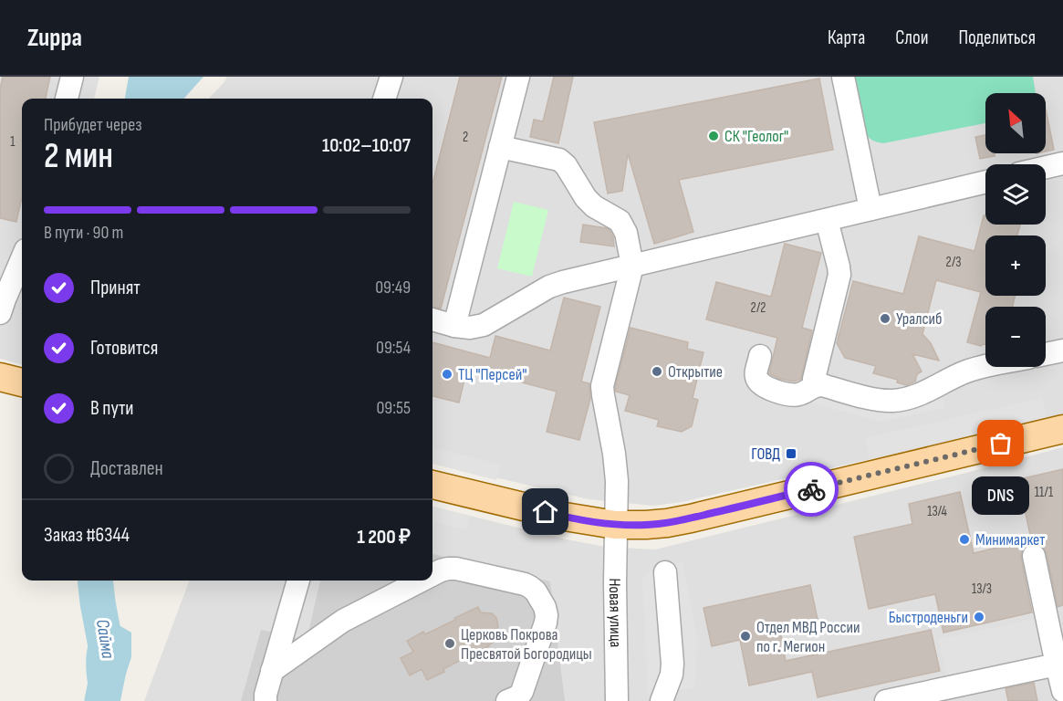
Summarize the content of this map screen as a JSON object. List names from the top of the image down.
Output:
{
  "streets": {
    "street": ["Новая улица"]
  },
  "water": ["Сайма"],
  "places": {
    "other": [
      "СК \"Геолог\"",
      "Уралсиб",
      "Открытие",
      "ТЦ \"Персей\"",
      "DNS",
      "Минимаркет",
      "Быстроденьги",
      "Отдел МВД России по г. Мегион",
      "Церковь Покрова Пресвятой Богородицы"
    ],
    "transit": ["ГОВД"]
  },
  "house_numbers": [
    "2",
    "1",
    "2/3",
    "2/2",
    "11/1",
    "13/4",
    "13/3"
  ],
  "north": "top left",
  "page": {
    "header": "Zuppa",
    "nav": ["Карта", "Слои", "Поделиться"],
    "map_buttons": ["+", "−"],
    "heading": ["2 мин", "Прибудет через", "10:02–10:07"],
    "panel": ["Заказ #6344", "1 200 ₽"],
    "bar": "В пути · 90 m",
    "list": [
      ["Принят", "09:49"],
      ["Готовится", "09:54"],
      ["В пути", "09:55"],
      "Доставлен"
    ],
    "bubble": "DNS"
  }
}
